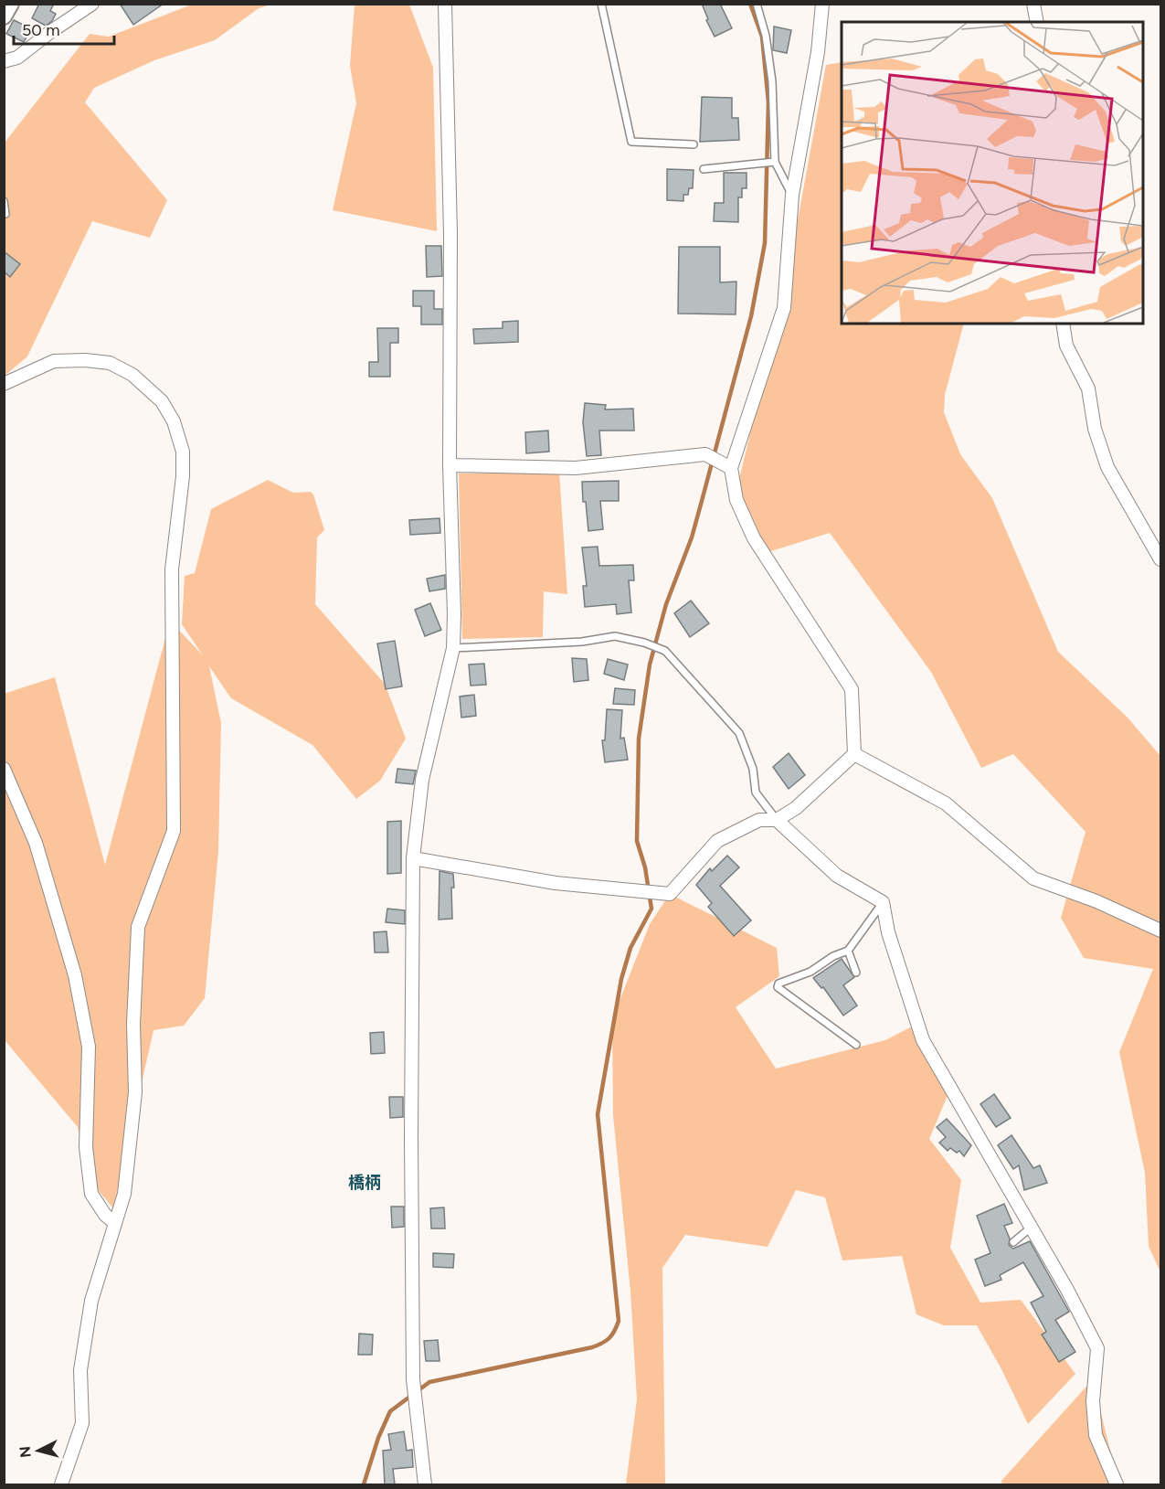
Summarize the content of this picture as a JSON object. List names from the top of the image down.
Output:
{
  "districts": ["橋柄"],
  "scale_bar": "50 m",
  "north": "left"
}
